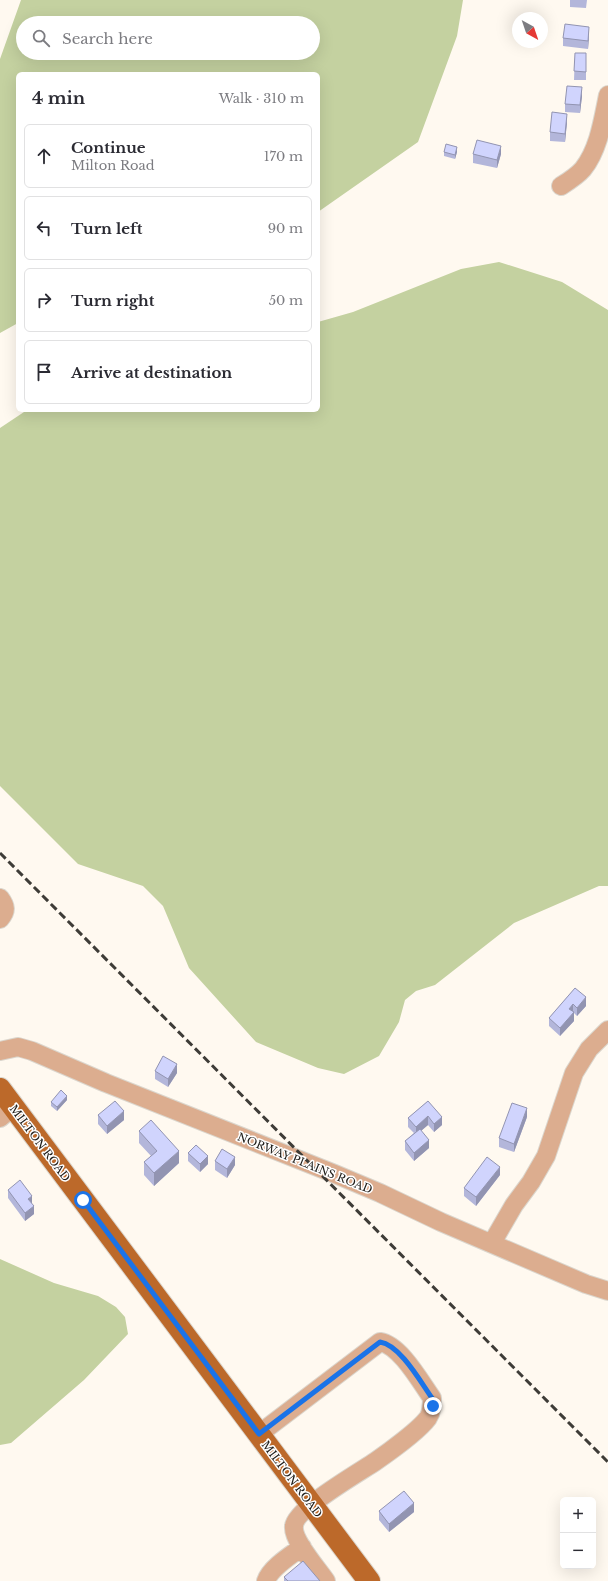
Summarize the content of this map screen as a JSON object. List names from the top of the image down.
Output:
{
  "streets": {
    "main road": ["MILTON ROAD"],
    "street": ["NORWAY PLAINS ROAD"]
  },
  "north": "bottom right",
  "page": {
    "search": "Search here",
    "heading": ["4 min", "Walk · 310 m"],
    "list": [
      ["Continue", "Milton Road", "170 m"],
      ["Turn left", "90 m"],
      ["Turn right", "50 m"],
      "Arrive at destination"
    ],
    "map_buttons": ["+", "−"]
  }
}
